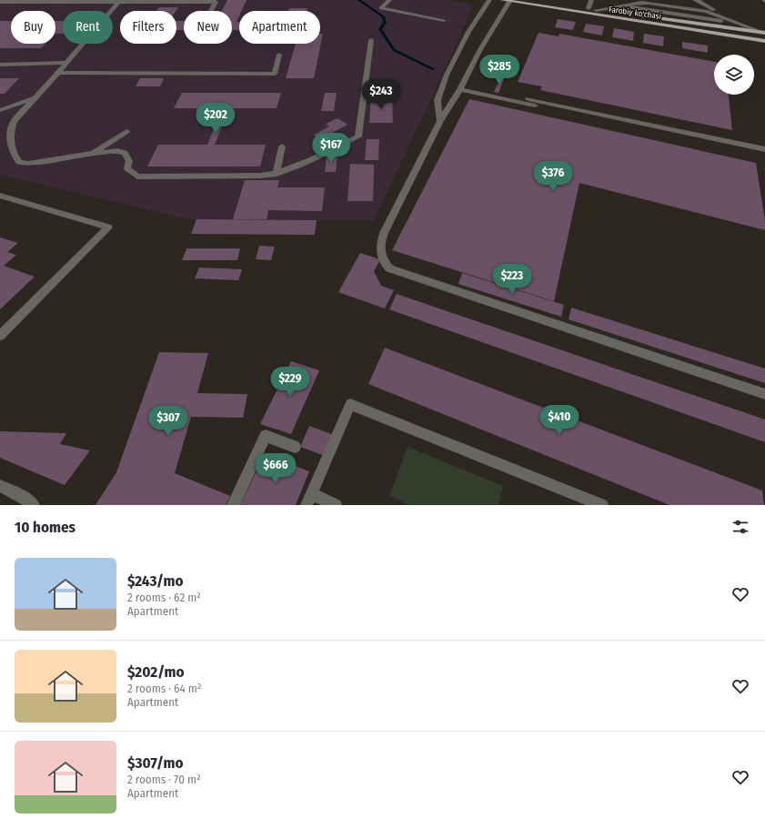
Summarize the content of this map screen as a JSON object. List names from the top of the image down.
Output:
{
  "streets": {
    "main road": ["Farobiy ko'chasi"]
  },
  "page": {
    "chip": [
      "Buy",
      "Rent",
      "Filters",
      "New",
      "Apartment"
    ],
    "price": [
      "$285",
      "$243",
      "$202",
      "$167",
      "$376",
      "$223",
      "$229",
      "$410",
      "$307",
      "$666"
    ],
    "heading": "10 homes",
    "list": [
      {
        "name": "$243/mo",
        "note": "2 rooms · 62 m² · Apartment"
      },
      {
        "name": "$202/mo",
        "note": "2 rooms · 64 m² · Apartment"
      },
      {
        "name": "$307/mo",
        "note": "2 rooms · 70 m² · Apartment"
      }
    ]
  }
}
